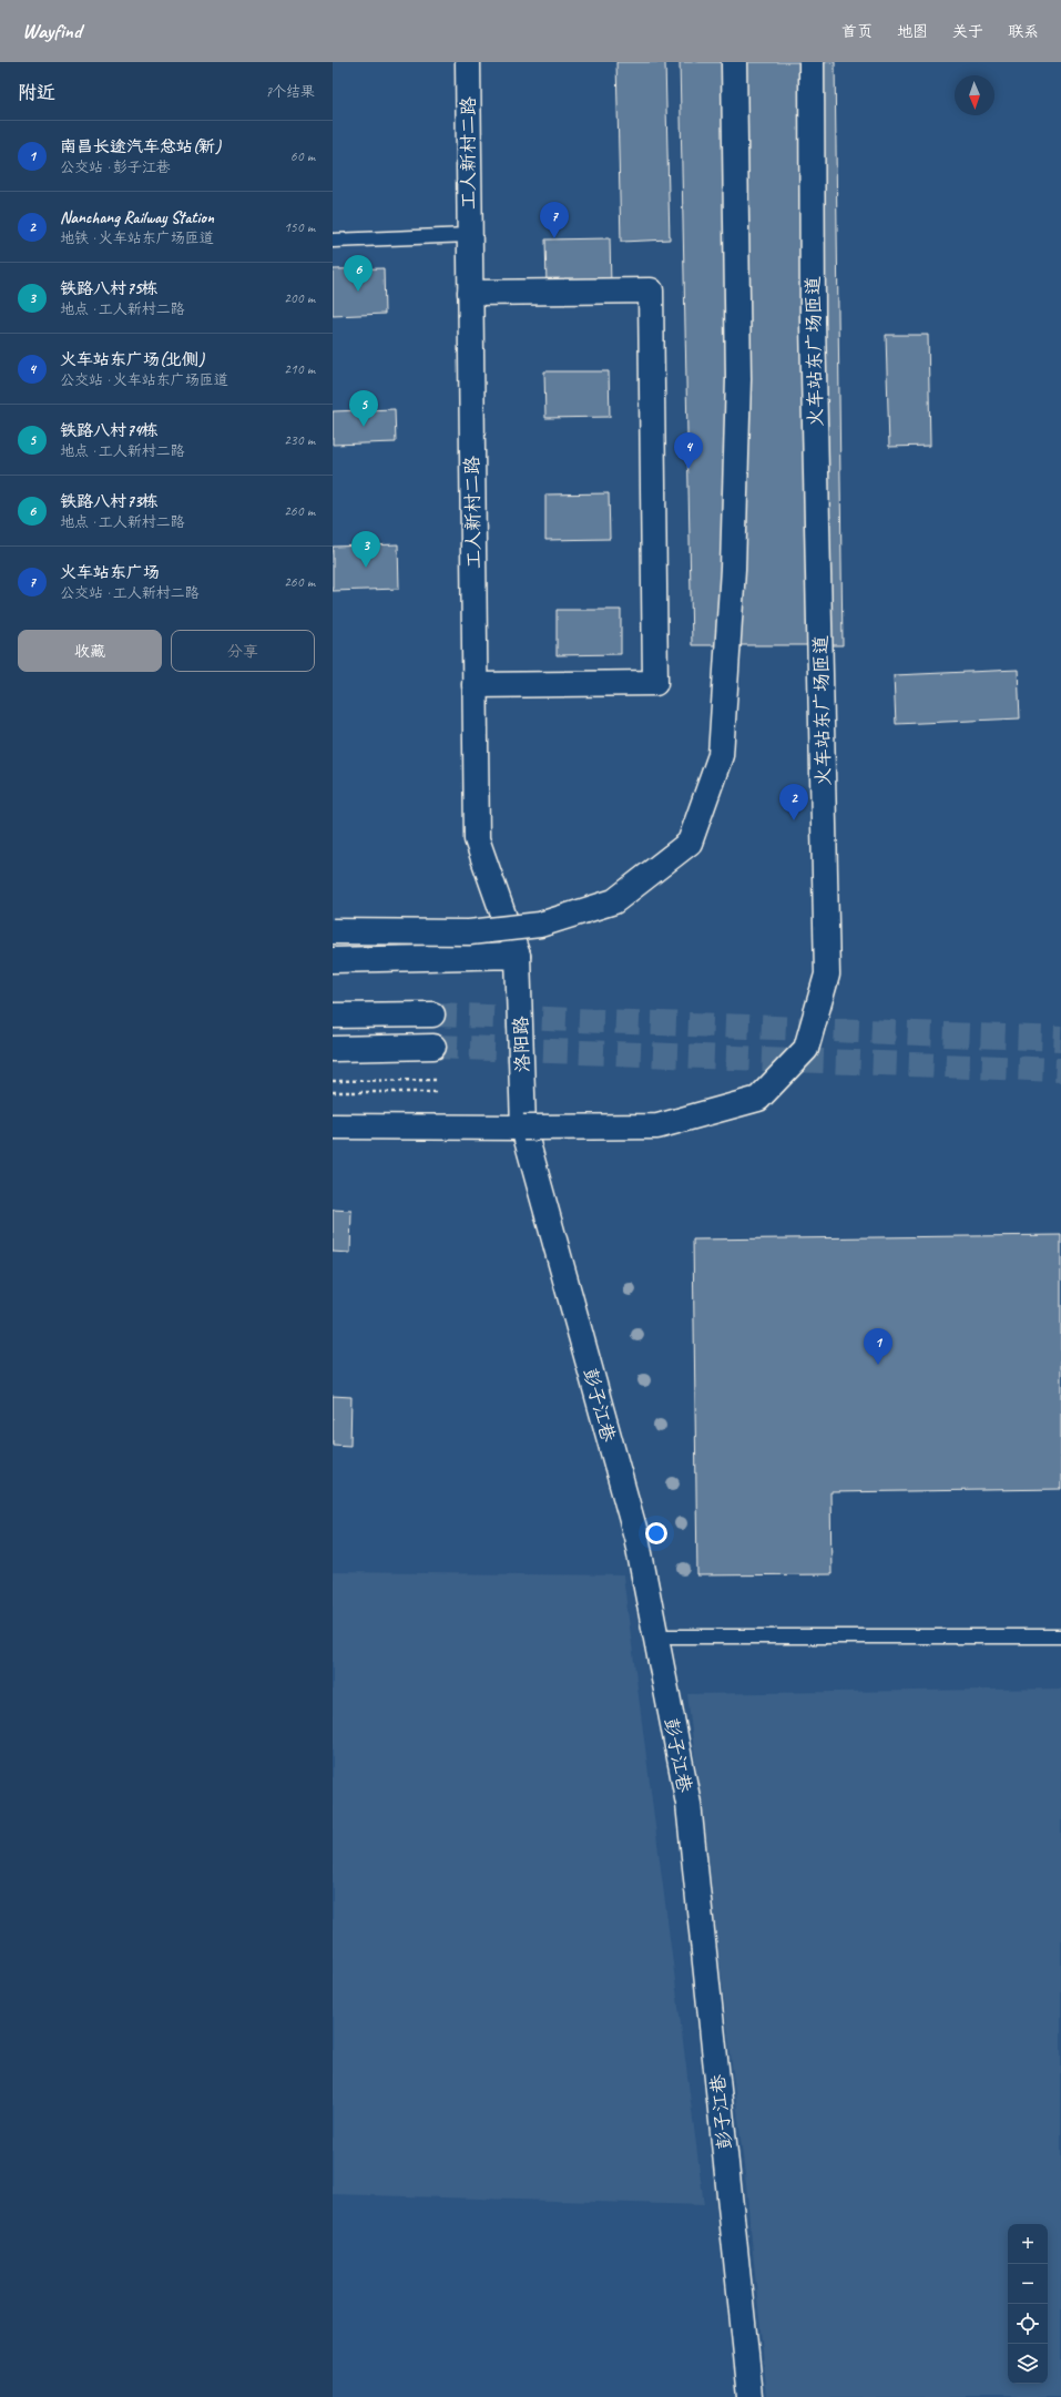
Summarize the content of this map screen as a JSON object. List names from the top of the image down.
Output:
{
  "streets": {
    "main road": [
      "工人新村二路",
      "火车站东广场匝道",
      "洛阳路",
      "彭子江巷"
    ]
  },
  "crossings": [
    ["工人新村二路", "洛阳路"],
    ["火车站东广场匝道", "洛阳路"],
    ["火车站东广场匝道", "彭子江巷"],
    ["洛阳路", "彭子江巷"]
  ],
  "north": "bottom",
  "page": {
    "header": "Wayfind",
    "nav": [
      "首页",
      "地图",
      "关于",
      "联系"
    ],
    "heading": ["附近", "7个结果"],
    "list": [
      {
        "mark": "1",
        "name": "南昌长途汽车总站(新)",
        "note": "公交站 · 彭子江巷",
        "value": "60 m"
      },
      {
        "mark": "2",
        "name": "Nanchang Railway Station",
        "note": "地铁 · 火车站东广场匝道",
        "value": "150 m"
      },
      {
        "mark": "3",
        "name": "铁路八村75栋",
        "note": "地点 · 工人新村二路",
        "value": "200 m"
      },
      {
        "mark": "4",
        "name": "火车站东广场(北侧)",
        "note": "公交站 · 火车站东广场匝道",
        "value": "210 m"
      },
      {
        "mark": "5",
        "name": "铁路八村74栋",
        "note": "地点 · 工人新村二路",
        "value": "230 m"
      },
      {
        "mark": "6",
        "name": "铁路八村73栋",
        "note": "地点 · 工人新村二路",
        "value": "260 m"
      },
      {
        "mark": "7",
        "name": "火车站东广场",
        "note": "公交站 · 工人新村二路",
        "value": "260 m"
      }
    ],
    "pins": [
      "7",
      "6",
      "5",
      "4",
      "3",
      "2",
      "1"
    ],
    "buttons": ["收藏", "分享"],
    "map_buttons": ["+", "−"]
  }
}
